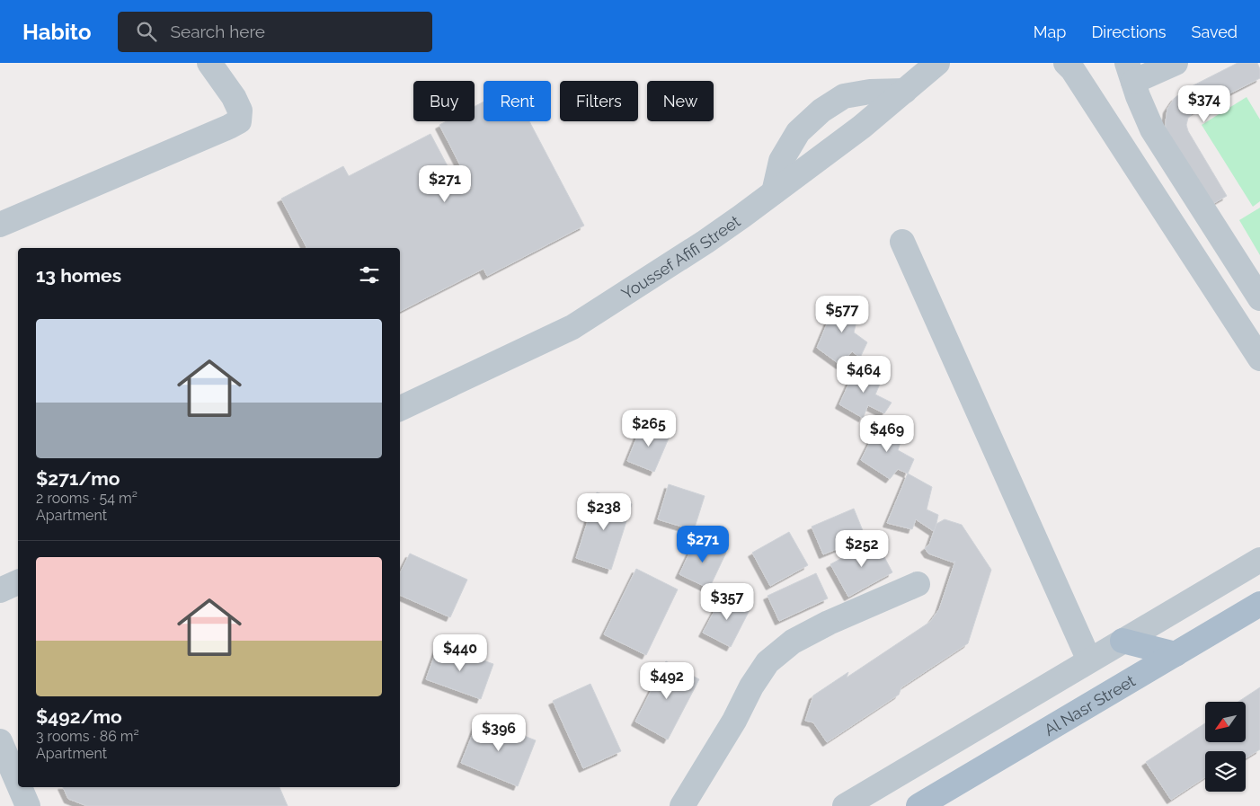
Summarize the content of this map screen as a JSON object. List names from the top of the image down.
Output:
{
  "streets": {
    "main road": ["Al Nasr Street"],
    "street": ["Youssef Afifi Street"]
  },
  "north": "bottom left",
  "page": {
    "header": "Habito",
    "search": "Search here",
    "nav": ["Map", "Directions", "Saved"],
    "chip": [
      "Buy",
      "Rent",
      "Filters",
      "New"
    ],
    "price": [
      "$374",
      "$271",
      "$577",
      "$464",
      "$265",
      "$469",
      "$238",
      "$271",
      "$252",
      "$357",
      "$440",
      "$492",
      "$396"
    ],
    "heading": "13 homes",
    "list": [
      {
        "name": "$271/mo",
        "note": "2 rooms · 54 m² · Apartment"
      },
      {
        "name": "$492/mo",
        "note": "3 rooms · 86 m² · Apartment"
      }
    ]
  }
}
